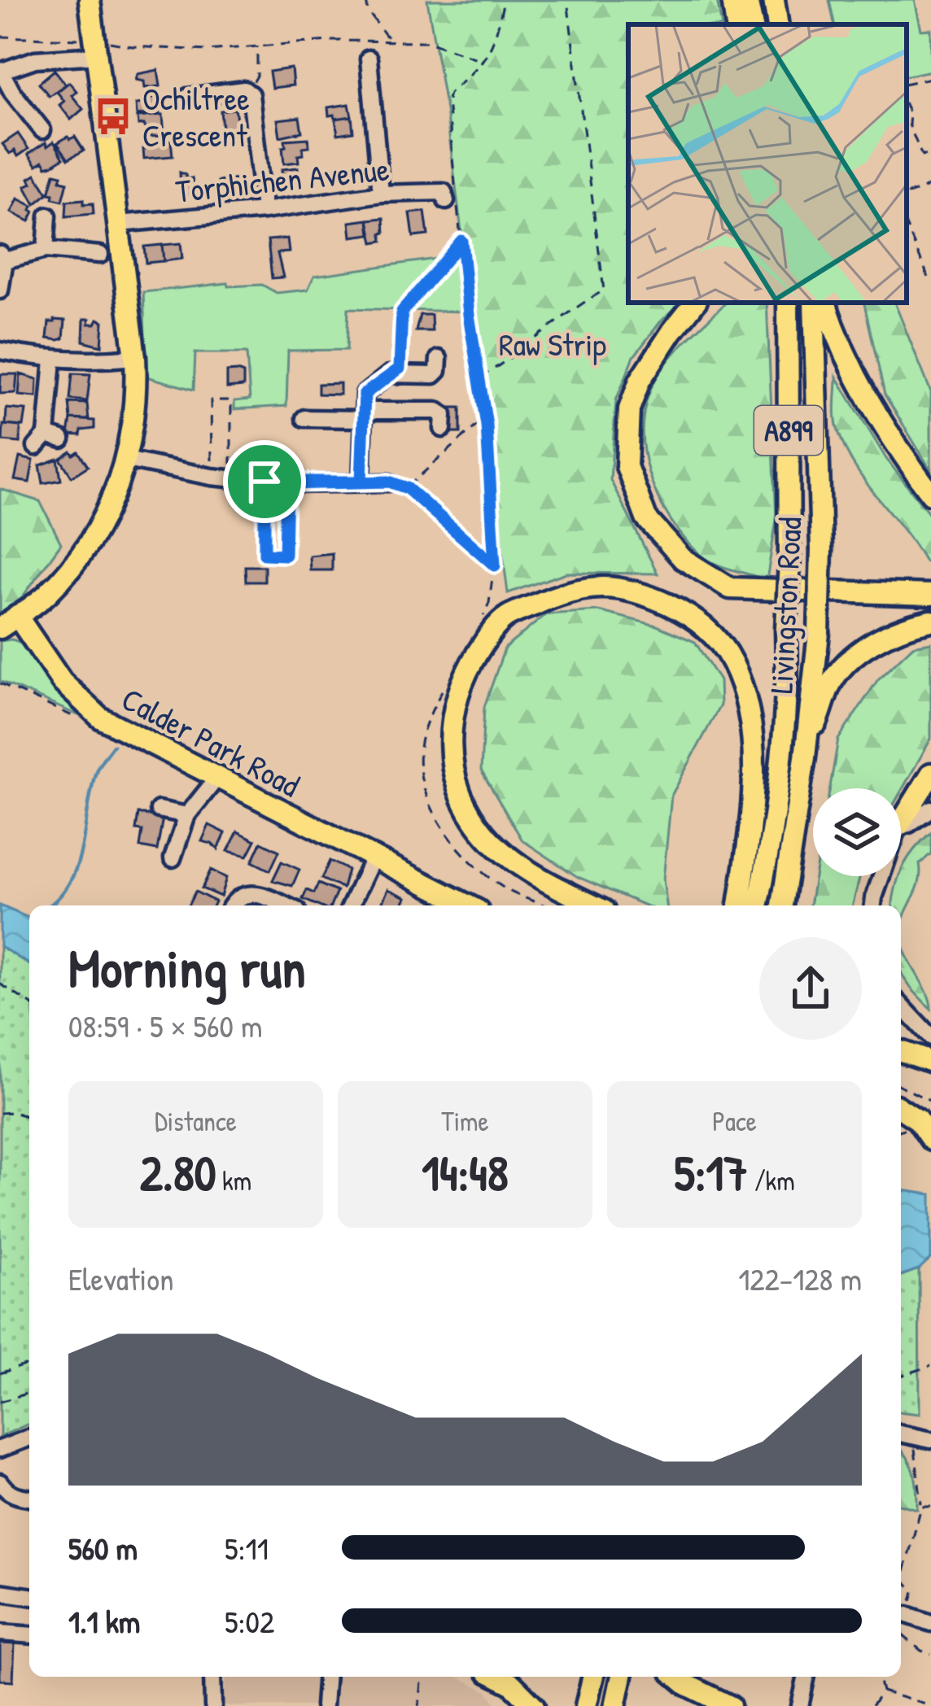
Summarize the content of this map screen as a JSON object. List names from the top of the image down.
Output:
{
  "streets": {
    "main road": ["A899", "Livingston Road", "Calder Park Road"],
    "street": ["Torphichen Avenue"]
  },
  "crossings": [
    ["Torphichen Avenue", "Calder Park Road"]
  ],
  "parks": ["Raw Strip"],
  "places": {
    "bus stop": ["Ochiltree Crescent"]
  },
  "page": {
    "heading": ["Morning run", "08:59 · 5 × 560 m"],
    "stats": [
      ["Distance", "2.80 km"],
      ["Time", "14:48"],
      ["Pace", "5:17 /km"]
    ],
    "chart": ["Elevation", "122–128 m"],
    "list": [
      {
        "name": "560 m",
        "note": "5:11"
      },
      {
        "name": "1.1 km",
        "note": "5:02"
      }
    ]
  }
}
